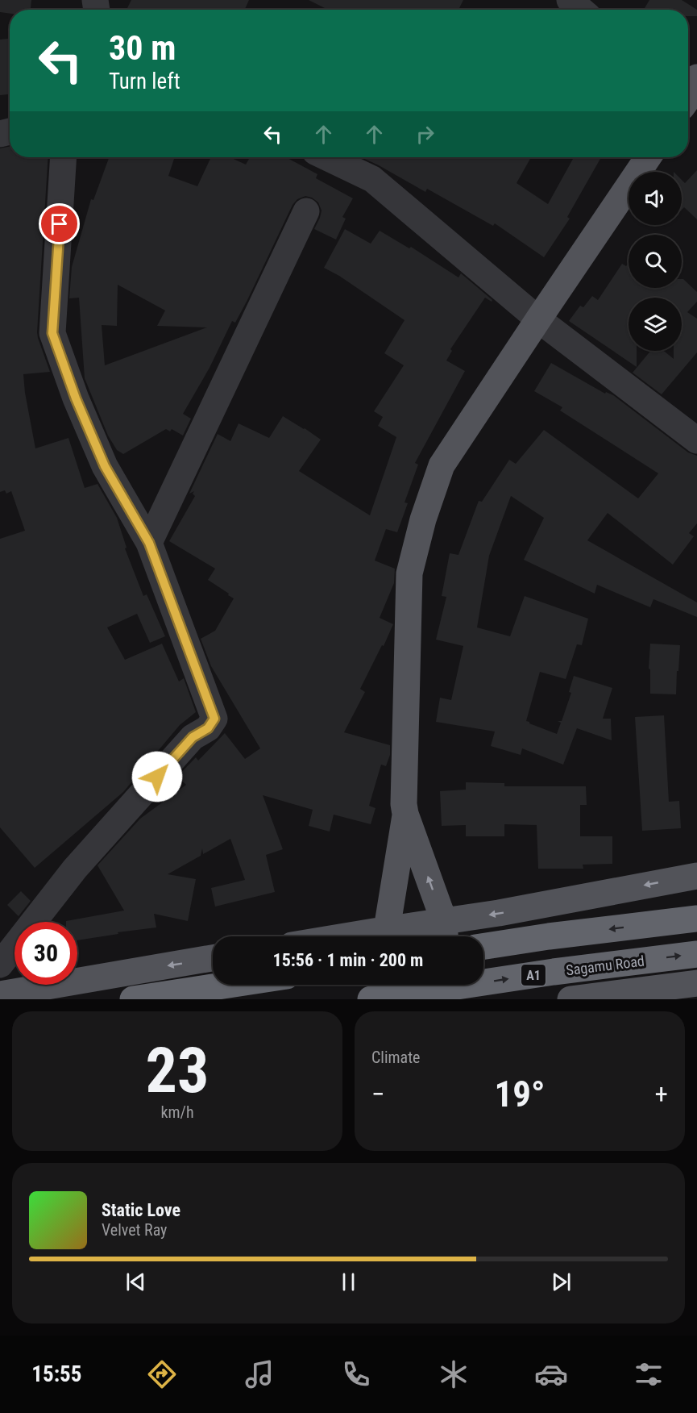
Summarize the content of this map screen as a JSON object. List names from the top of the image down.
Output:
{
  "streets": {
    "highway": ["Sagamu Road", "A1"]
  },
  "page": {
    "turn": ["30 m", "Turn left"],
    "limit": "30",
    "trip": "15:56 · 1 min · 200 m",
    "tile": [
      ["23", "km/h"],
      "Climate"
    ],
    "heat": ["−", "19°", "+"],
    "song": ["Static Love", "Velvet Ray"],
    "tabs": "15:55"
  }
}
